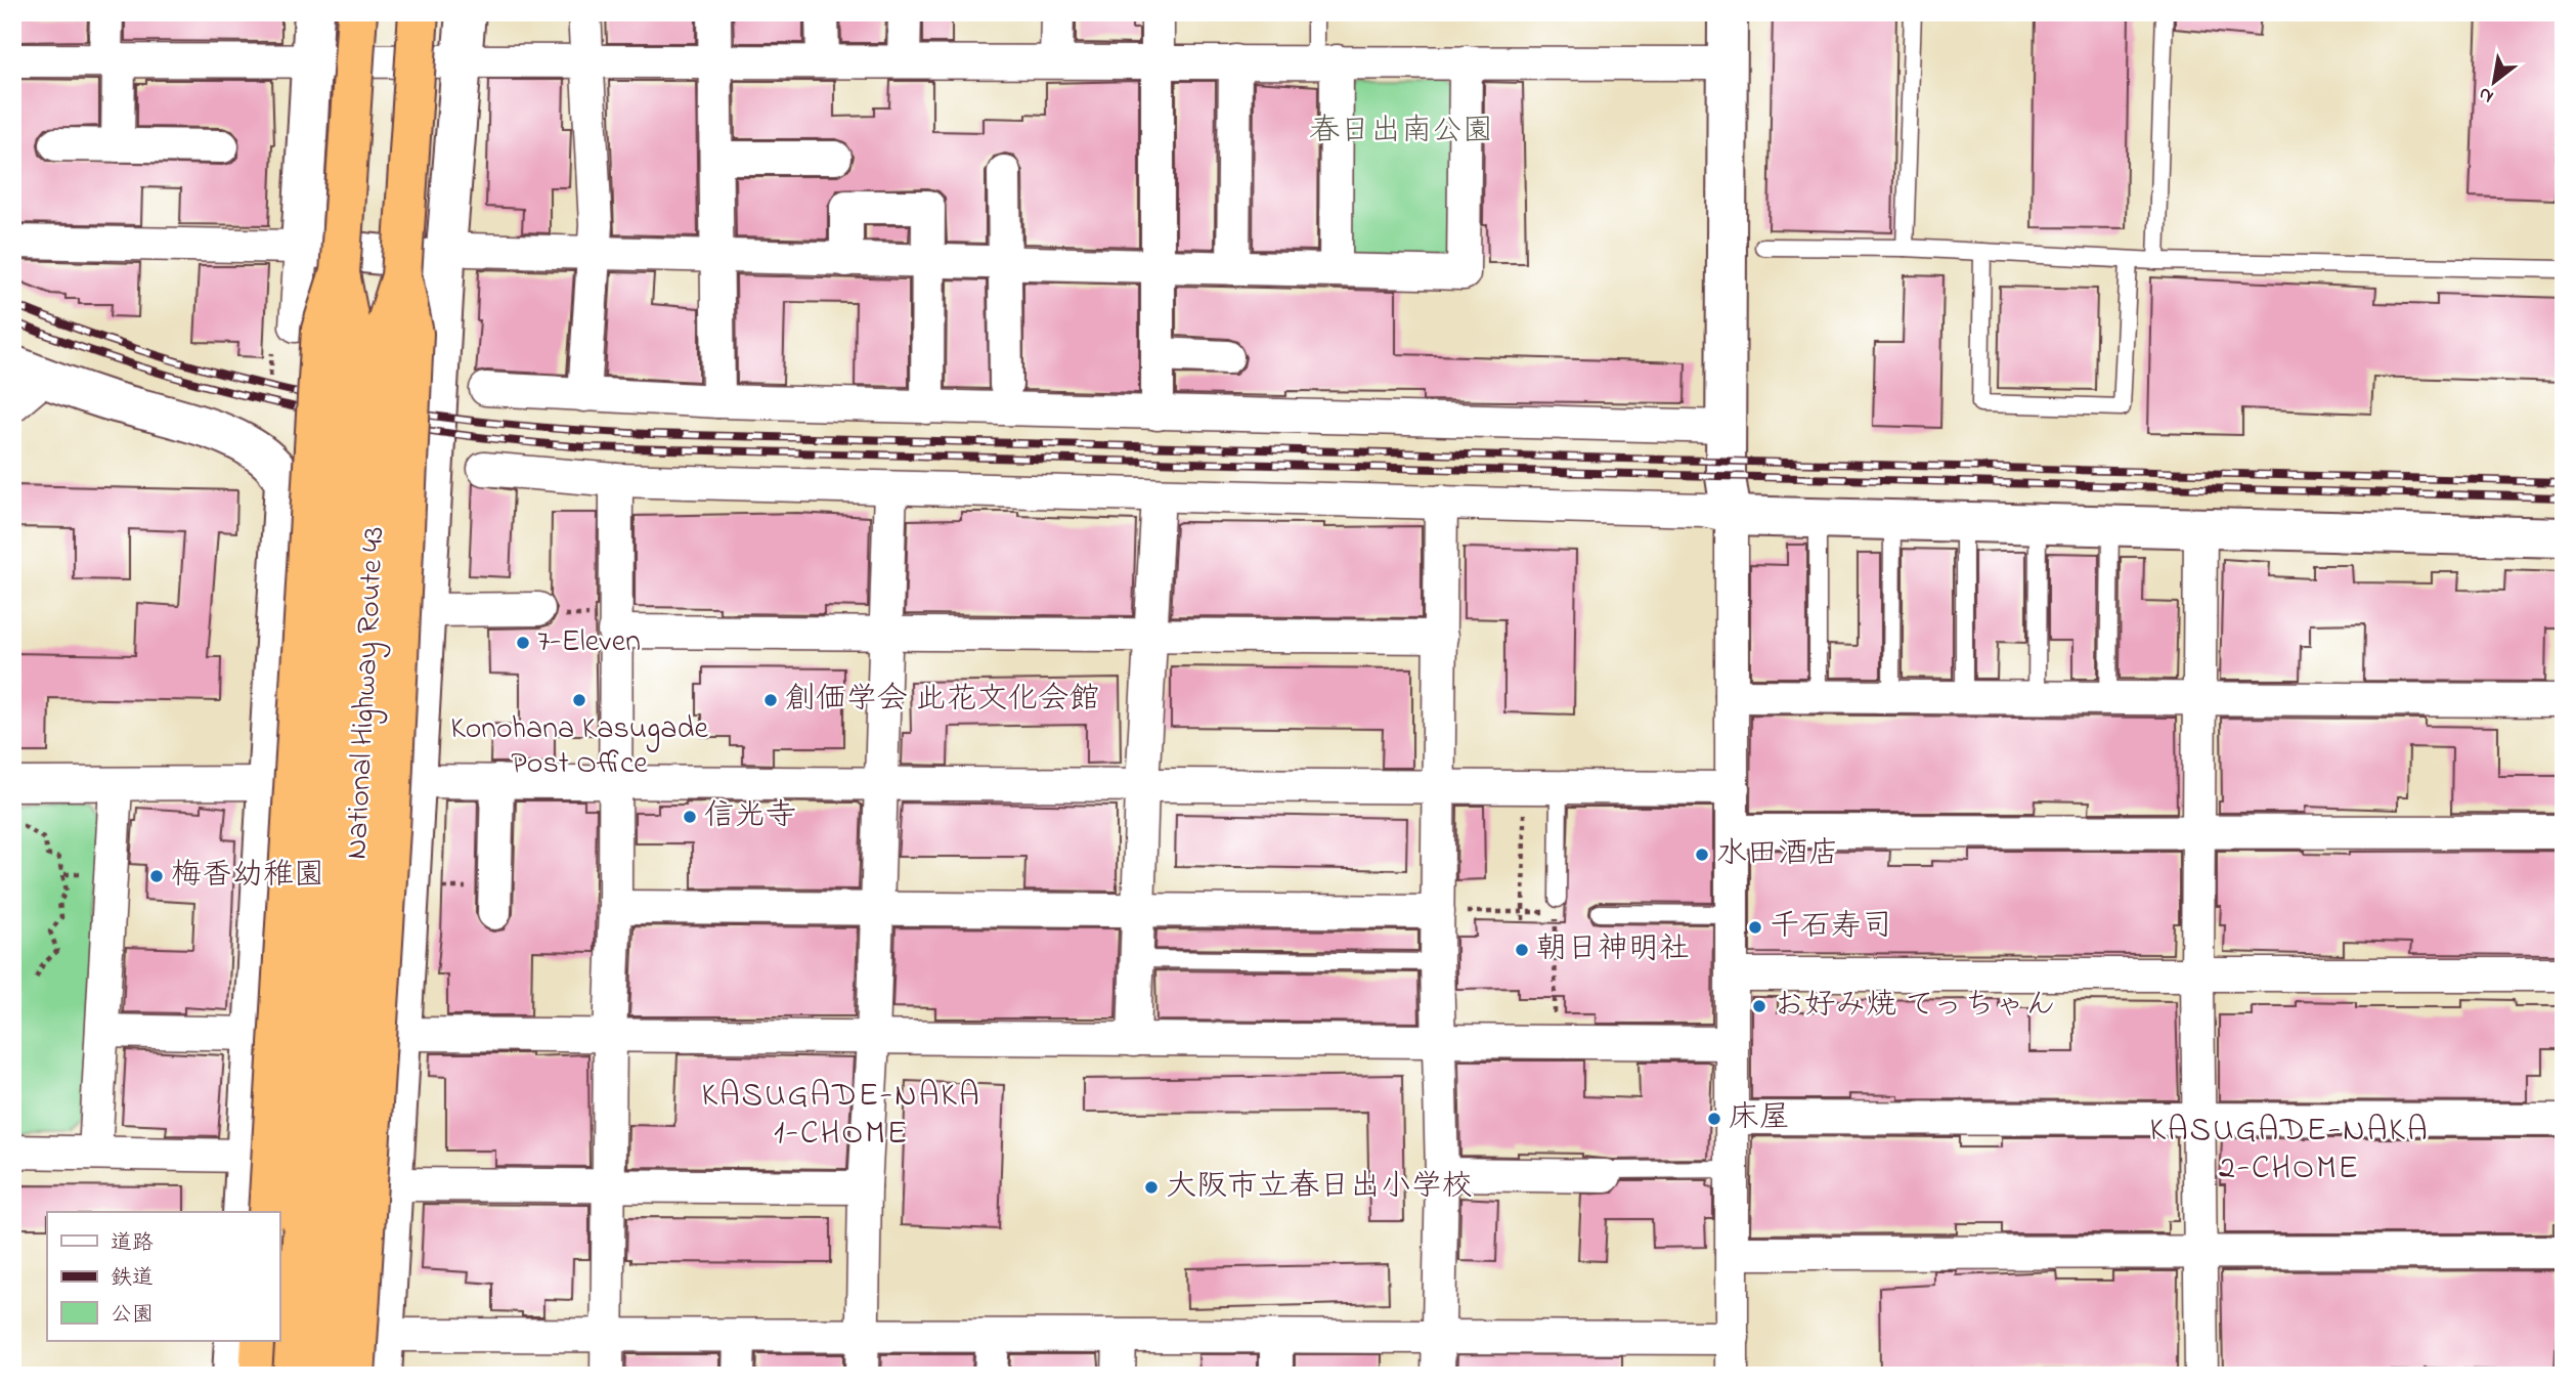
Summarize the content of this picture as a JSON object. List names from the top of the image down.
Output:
{
  "streets": {
    "highway": ["National Highway Route 43"]
  },
  "districts": ["KASUGADE-NAKA 1-CHOME", "KASUGADE-NAKA 2-CHOME"],
  "parks": ["春日出南公園"],
  "places": [
    "7-Eleven",
    "Konohana Kasugade Post Office",
    "創価学会 此花文化会館",
    "信光寺",
    "水田酒店",
    "梅香幼稚園",
    "千石寿司",
    "朝日神明社",
    "お好み焼 てっちゃん",
    "床屋",
    "大阪市立春日出小学校"
  ],
  "legend": ["道路", "鉄道", "公園"],
  "north": "bottom left"
}
